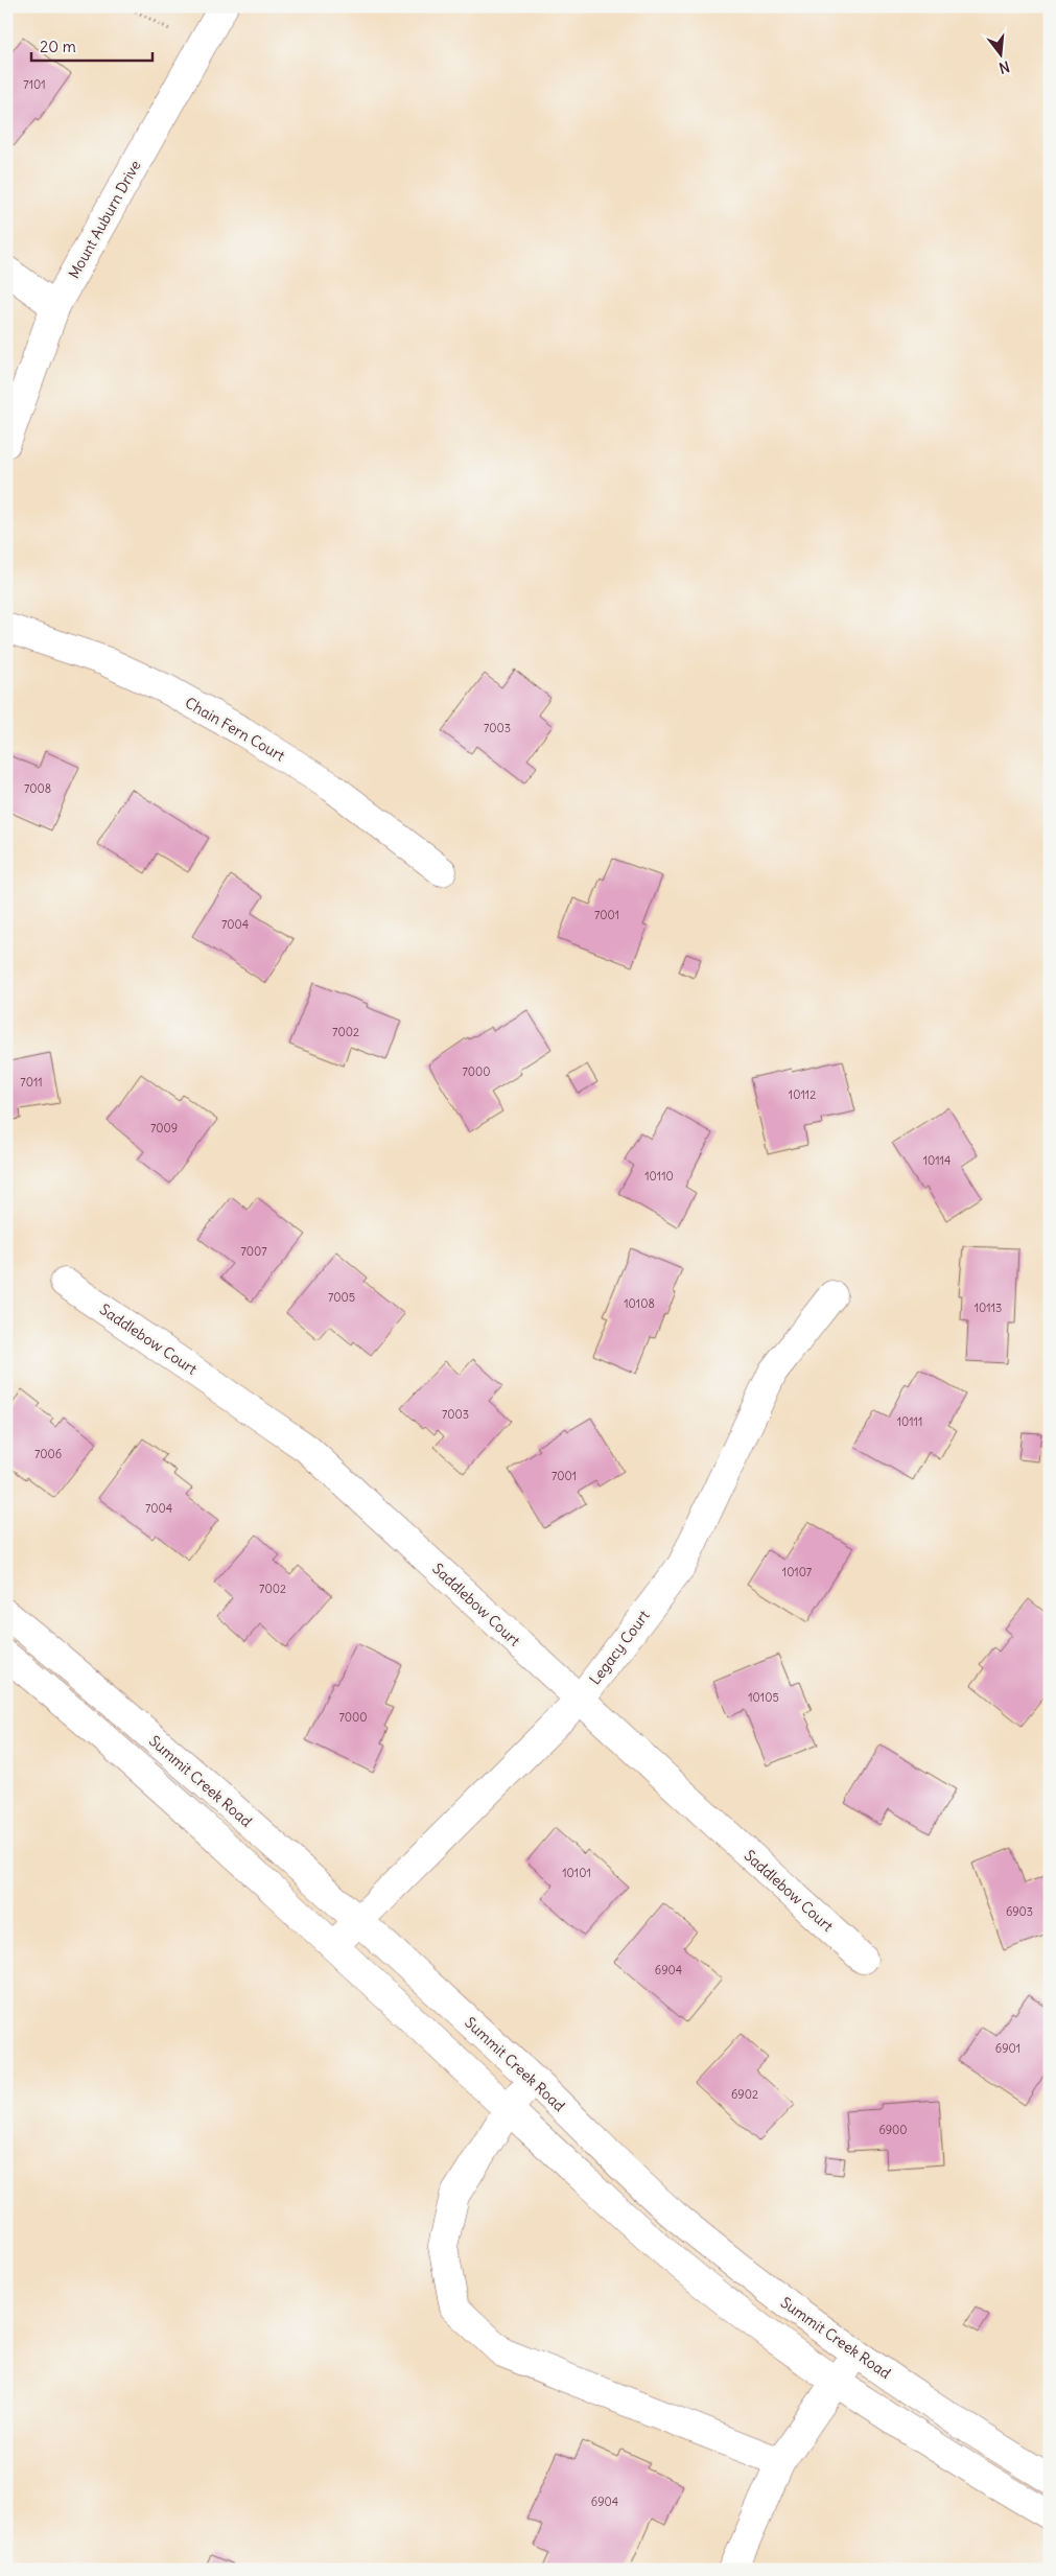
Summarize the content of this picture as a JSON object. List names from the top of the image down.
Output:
{
  "streets": {
    "street": [
      "Mount Auburn Drive",
      "Chain Fern Court",
      "Saddlebow Court",
      "Legacy Court",
      "Summit Creek Road"
    ]
  },
  "crossings": [
    ["Saddlebow Court", "Legacy Court"],
    ["Legacy Court", "Summit Creek Road"]
  ],
  "house_numbers": [
    "7101",
    "7003",
    "7008",
    "7001",
    "7004",
    "7002",
    "7000",
    "7011",
    "10112",
    "7009",
    "10114",
    "10110",
    "7007",
    "7005",
    "10108",
    "10113",
    "7003",
    "10111",
    "7006",
    "7001",
    "7004",
    "10107",
    "7002",
    "10105",
    "7000",
    "10101",
    "6903",
    "6904",
    "6901",
    "6902",
    "6900",
    "6904"
  ],
  "scale_bar": "20 m",
  "north": "bottom"
}
